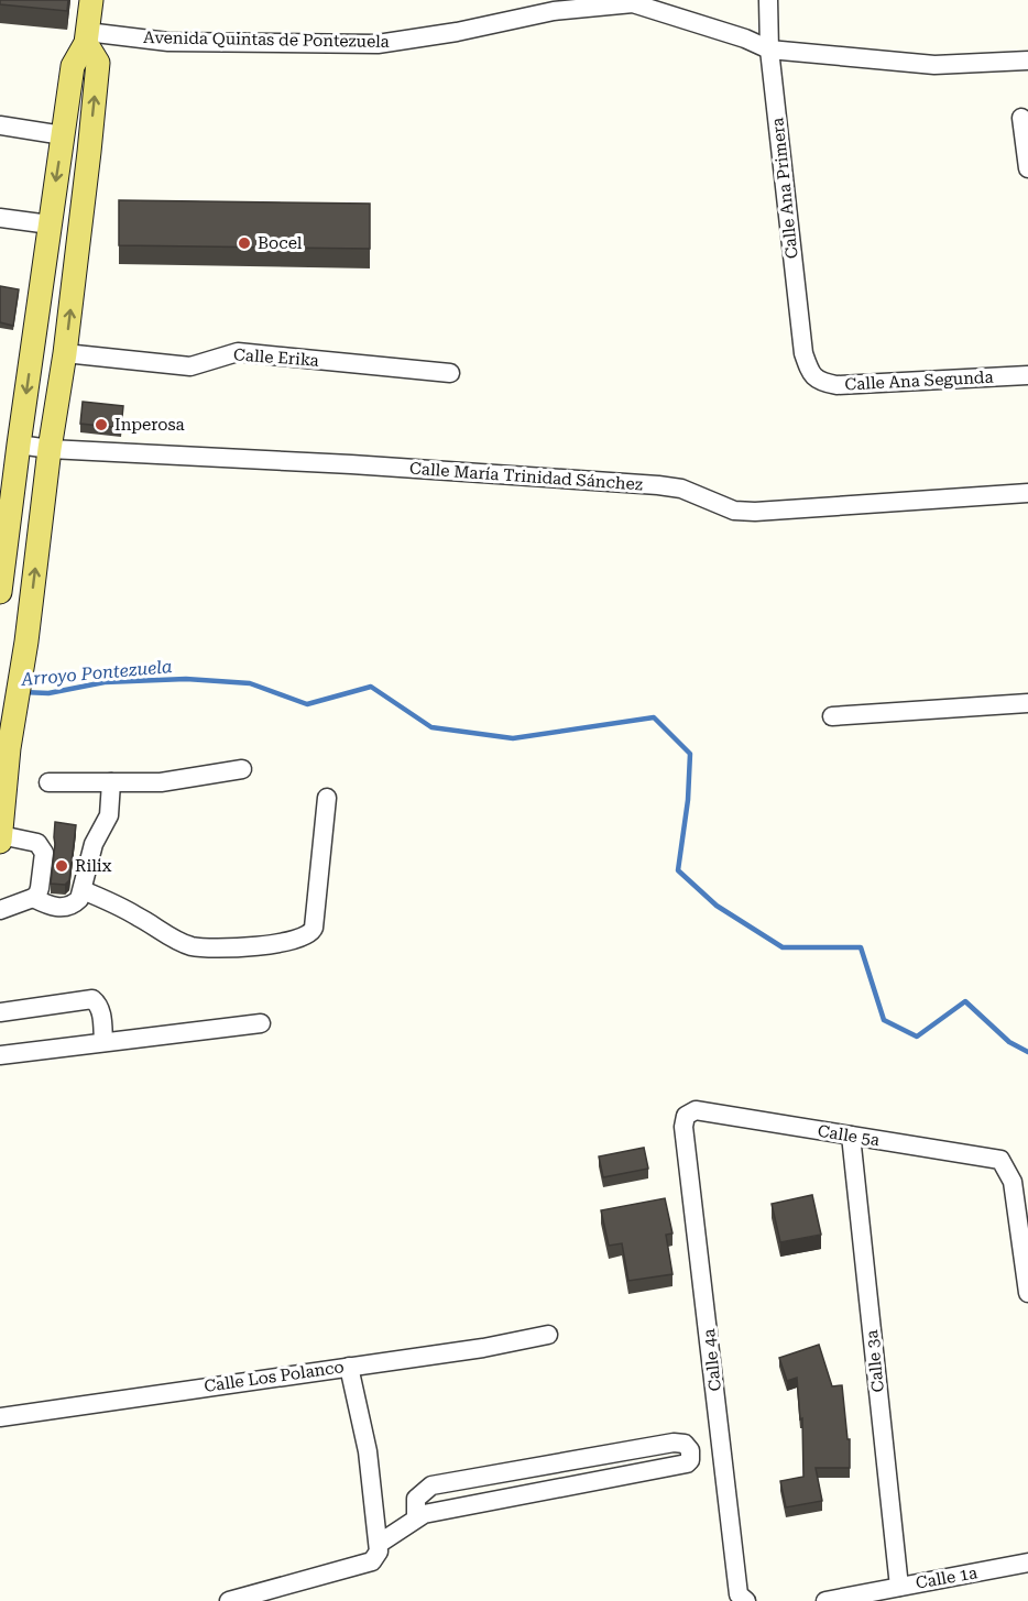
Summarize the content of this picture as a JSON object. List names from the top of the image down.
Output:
{
  "streets": {
    "street": [
      "Avenida Quintas de Pontezuela",
      "Calle Ana Primera",
      "Calle Erika",
      "Calle Ana Segunda",
      "Calle María Trinidad Sánchez",
      "Calle 5a",
      "Calle 4a",
      "Calle 3a",
      "Calle Los Polanco",
      "Calle 1a"
    ]
  },
  "crossings": [
    ["Avenida Quintas de Pontezuela", "Calle Ana Primera"],
    ["Calle Ana Primera", "Calle Ana Segunda"],
    ["Calle 5a", "Calle 4a"],
    ["Calle 5a", "Calle 3a"],
    ["Calle 3a", "Calle 1a"]
  ],
  "water": ["Arroyo Pontezuela"],
  "places": ["Bocel", "Inperosa", "Rilix"]
}
